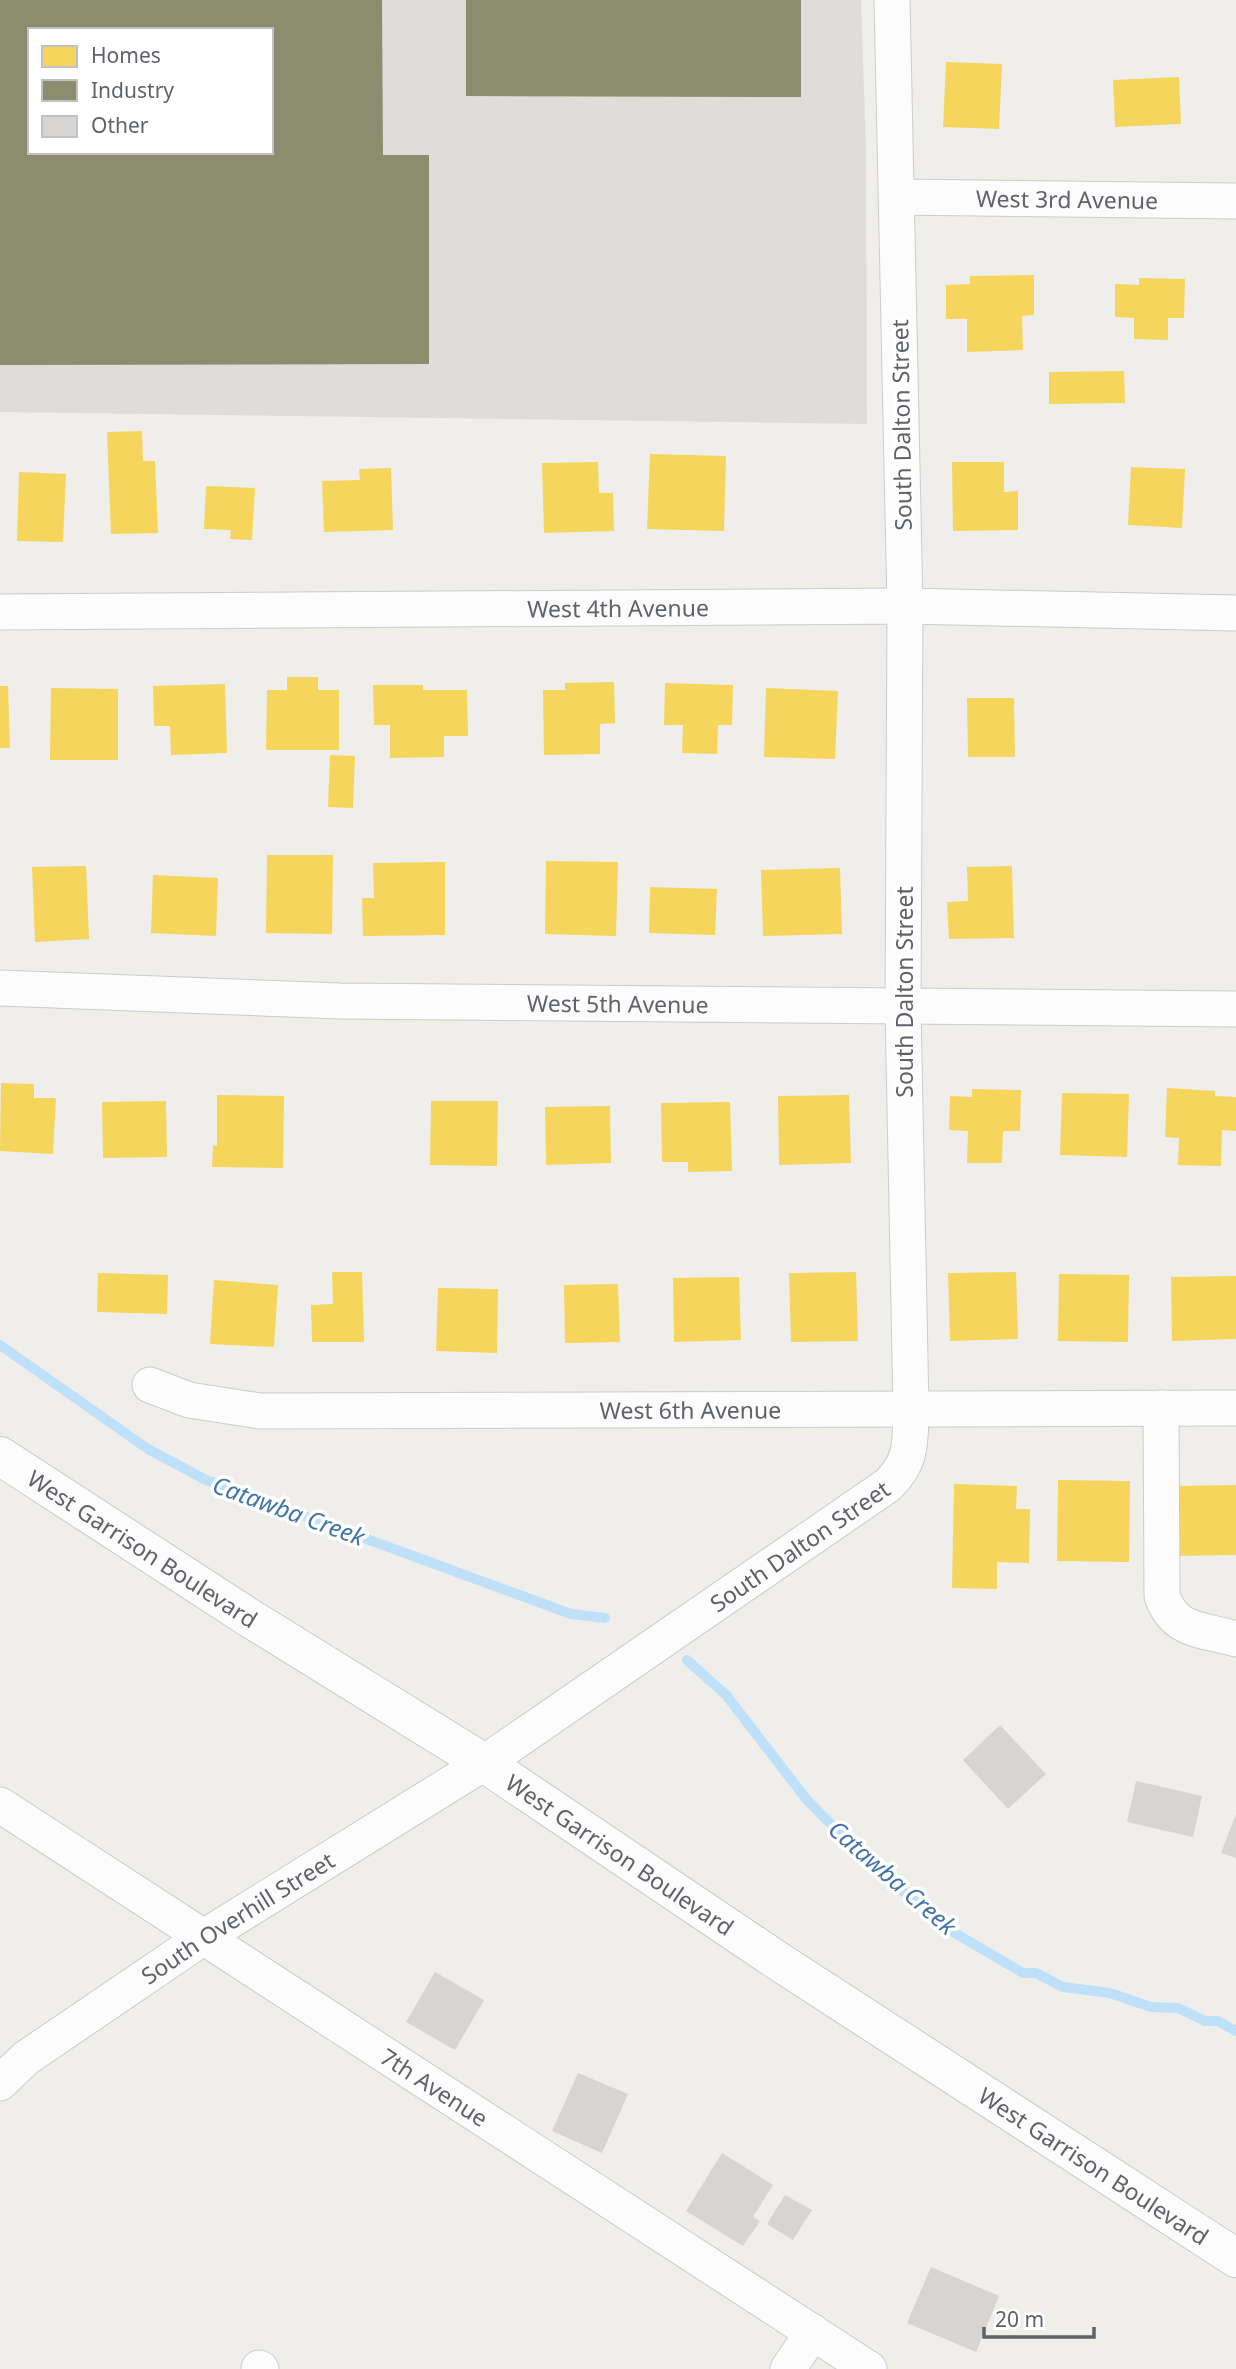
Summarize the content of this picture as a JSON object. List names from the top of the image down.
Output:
{
  "streets": {
    "main road": ["West Garrison Boulevard"],
    "street": [
      "West 3rd Avenue",
      "South Dalton Street",
      "West 4th Avenue",
      "West 5th Avenue",
      "West 6th Avenue",
      "South Overhill Street",
      "7th Avenue"
    ]
  },
  "crossings": [
    ["West 3rd Avenue", "South Dalton Street"],
    ["South Dalton Street", "West 4th Avenue"],
    ["South Dalton Street", "West 5th Avenue"],
    ["South Dalton Street", "West 6th Avenue"],
    ["South Dalton Street", "West Garrison Boulevard"],
    ["South Dalton Street", "South Overhill Street"],
    ["West Garrison Boulevard", "South Overhill Street"],
    ["South Overhill Street", "7th Avenue"]
  ],
  "water": ["Catawba Creek"],
  "legend": ["Homes", "Industry", "Other"],
  "scale_bar": "20 m"
}
